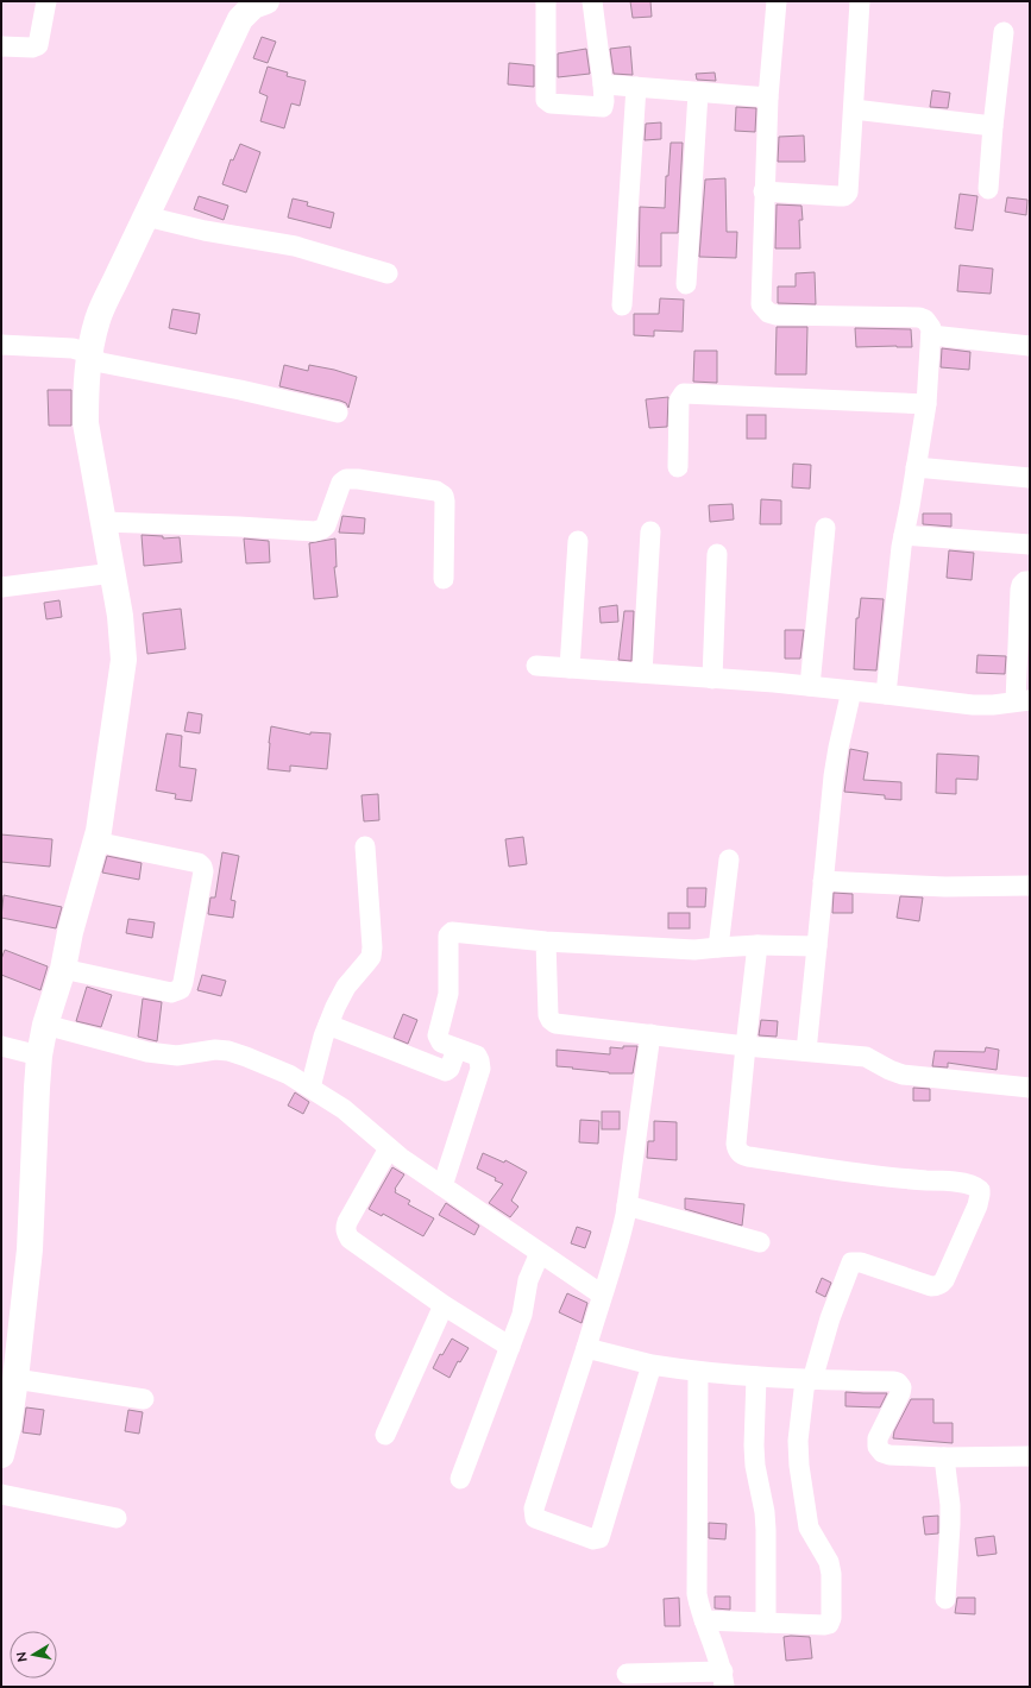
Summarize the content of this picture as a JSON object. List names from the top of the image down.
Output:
{
  "north": "left"
}
